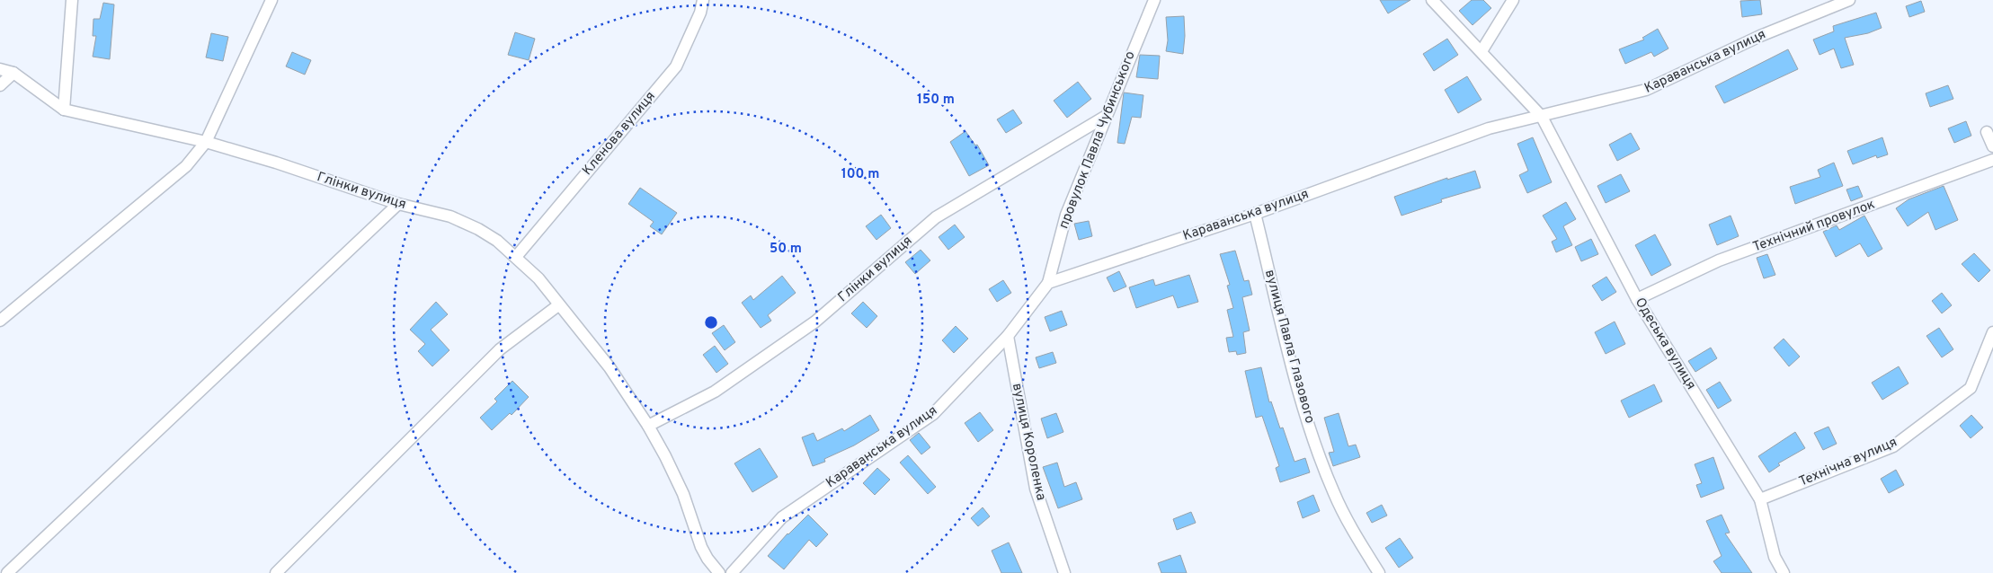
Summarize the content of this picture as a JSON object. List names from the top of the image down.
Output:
{
  "streets": {
    "street": [
      "Караванська вулиця",
      "Кленова вулиця",
      "провулок Павла Чубинського",
      "Глінки вулиця",
      "Технічний провулок",
      "Одеська вулиця",
      "вулиця Павла Глазового",
      "вулиця Короленка",
      "Технічна вулиця"
    ]
  },
  "crossings": [
    ["Караванська вулиця", "провулок Павла Чубинського"],
    ["Караванська вулиця", "Одеська вулиця"],
    ["Караванська вулиця", "вулиця Павла Глазового"],
    ["Караванська вулиця", "вулиця Короленка"],
    ["Кленова вулиця", "Глінки вулиця"],
    ["провулок Павла Чубинського", "Глінки вулиця"],
    ["Технічний провулок", "Одеська вулиця"],
    ["Одеська вулиця", "Технічна вулиця"]
  ],
  "rings": ["150 m", "100 m", "50 m"]
}
